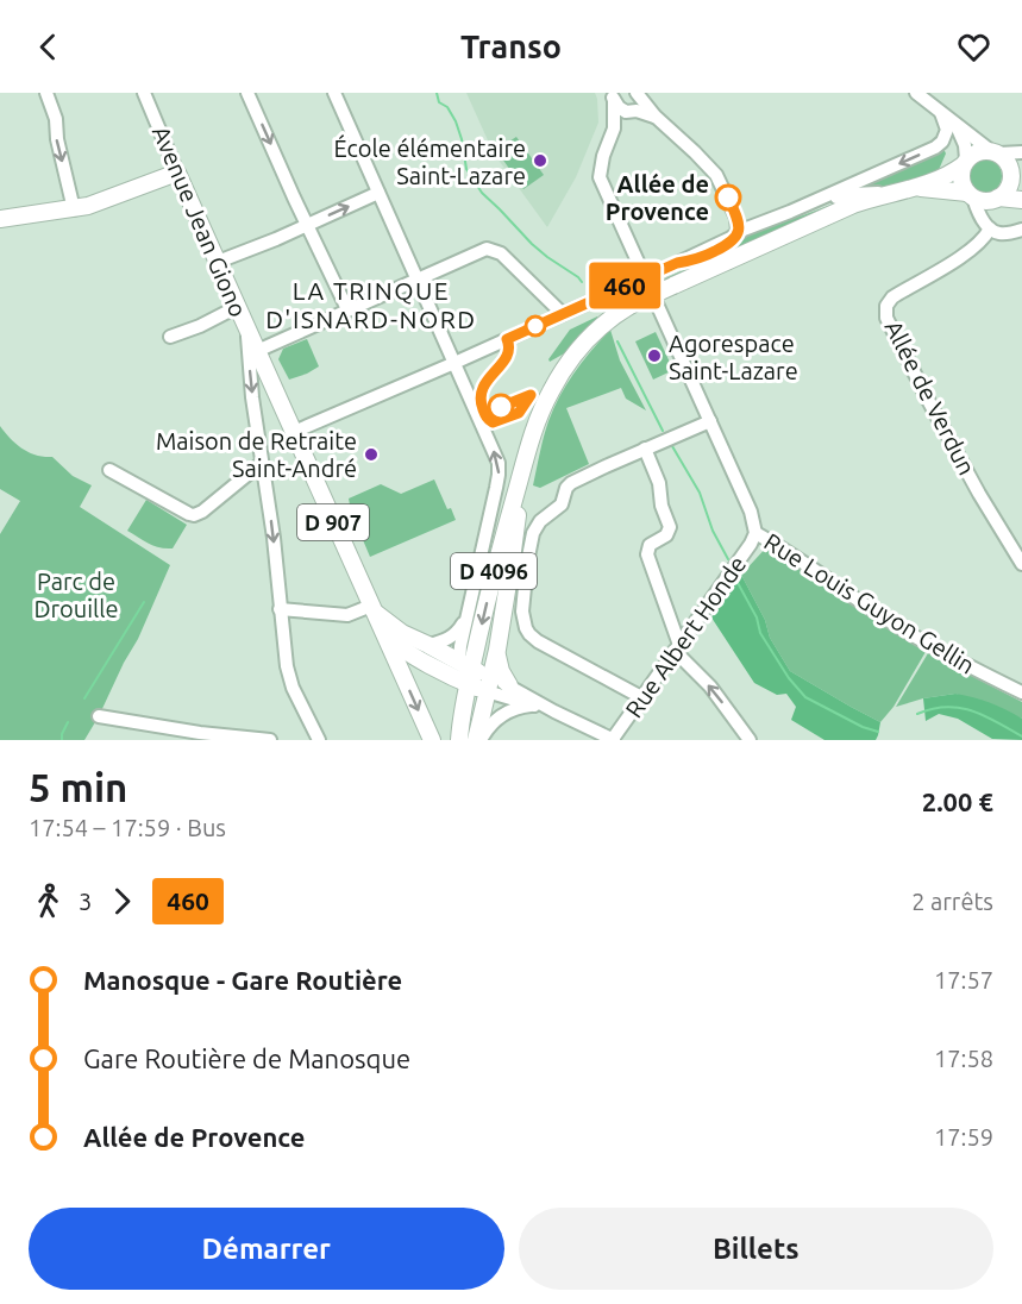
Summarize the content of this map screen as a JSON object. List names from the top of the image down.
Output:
{
  "streets": {
    "main road": ["Avenue Jean Giono", "D 907", "D 4096"],
    "street": ["Allée de Verdun", "Rue Louis Guyon Gellin", "Rue Albert Honde"]
  },
  "crossings": [
    ["Avenue Jean Giono", "D 907"],
    ["D 907", "D 4096"],
    ["Rue Louis Guyon Gellin", "Rue Albert Honde"]
  ],
  "districts": ["LA TRINQUE D'ISNARD-NORD"],
  "parks": ["Parc de Drouille"],
  "places": [
    "École élémentaire Saint-Lazare",
    "Allée de Provence",
    "Agorespace Saint-Lazare",
    "Maison de Retraite Saint-André"
  ],
  "lines": ["bus line 460"],
  "page": {
    "header": "Transo",
    "on_map": "460",
    "heading": ["5 min", "17:54 – 17:59 · Bus", "2.00 €"],
    "legs": ["3", "460", "2 arrêts"],
    "list": [
      {
        "name": "Manosque - Gare Routière",
        "value": "17:57"
      },
      {
        "name": "Gare Routière de Manosque",
        "value": "17:58"
      },
      {
        "name": "Allée de Provence",
        "value": "17:59"
      }
    ],
    "buttons": ["Démarrer", "Billets"]
  }
}
